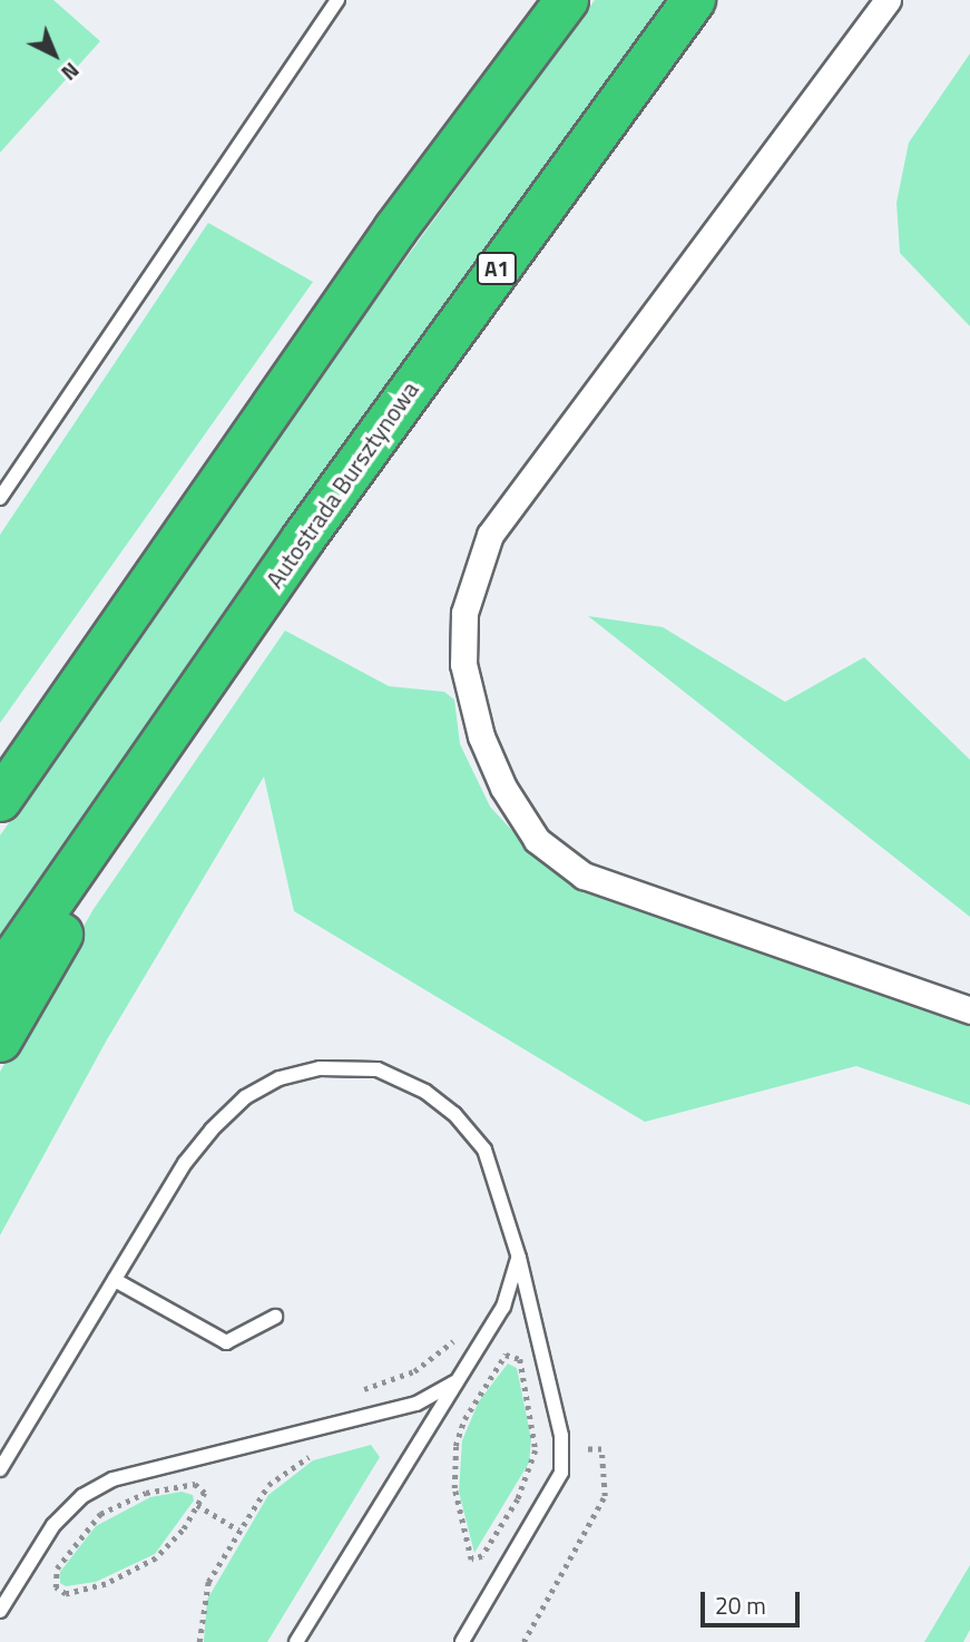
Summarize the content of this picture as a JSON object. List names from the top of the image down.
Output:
{
  "streets": {
    "highway": ["A1", "Autostrada Bursztynowa"]
  },
  "scale_bar": "20 m",
  "north": "bottom right"
}
